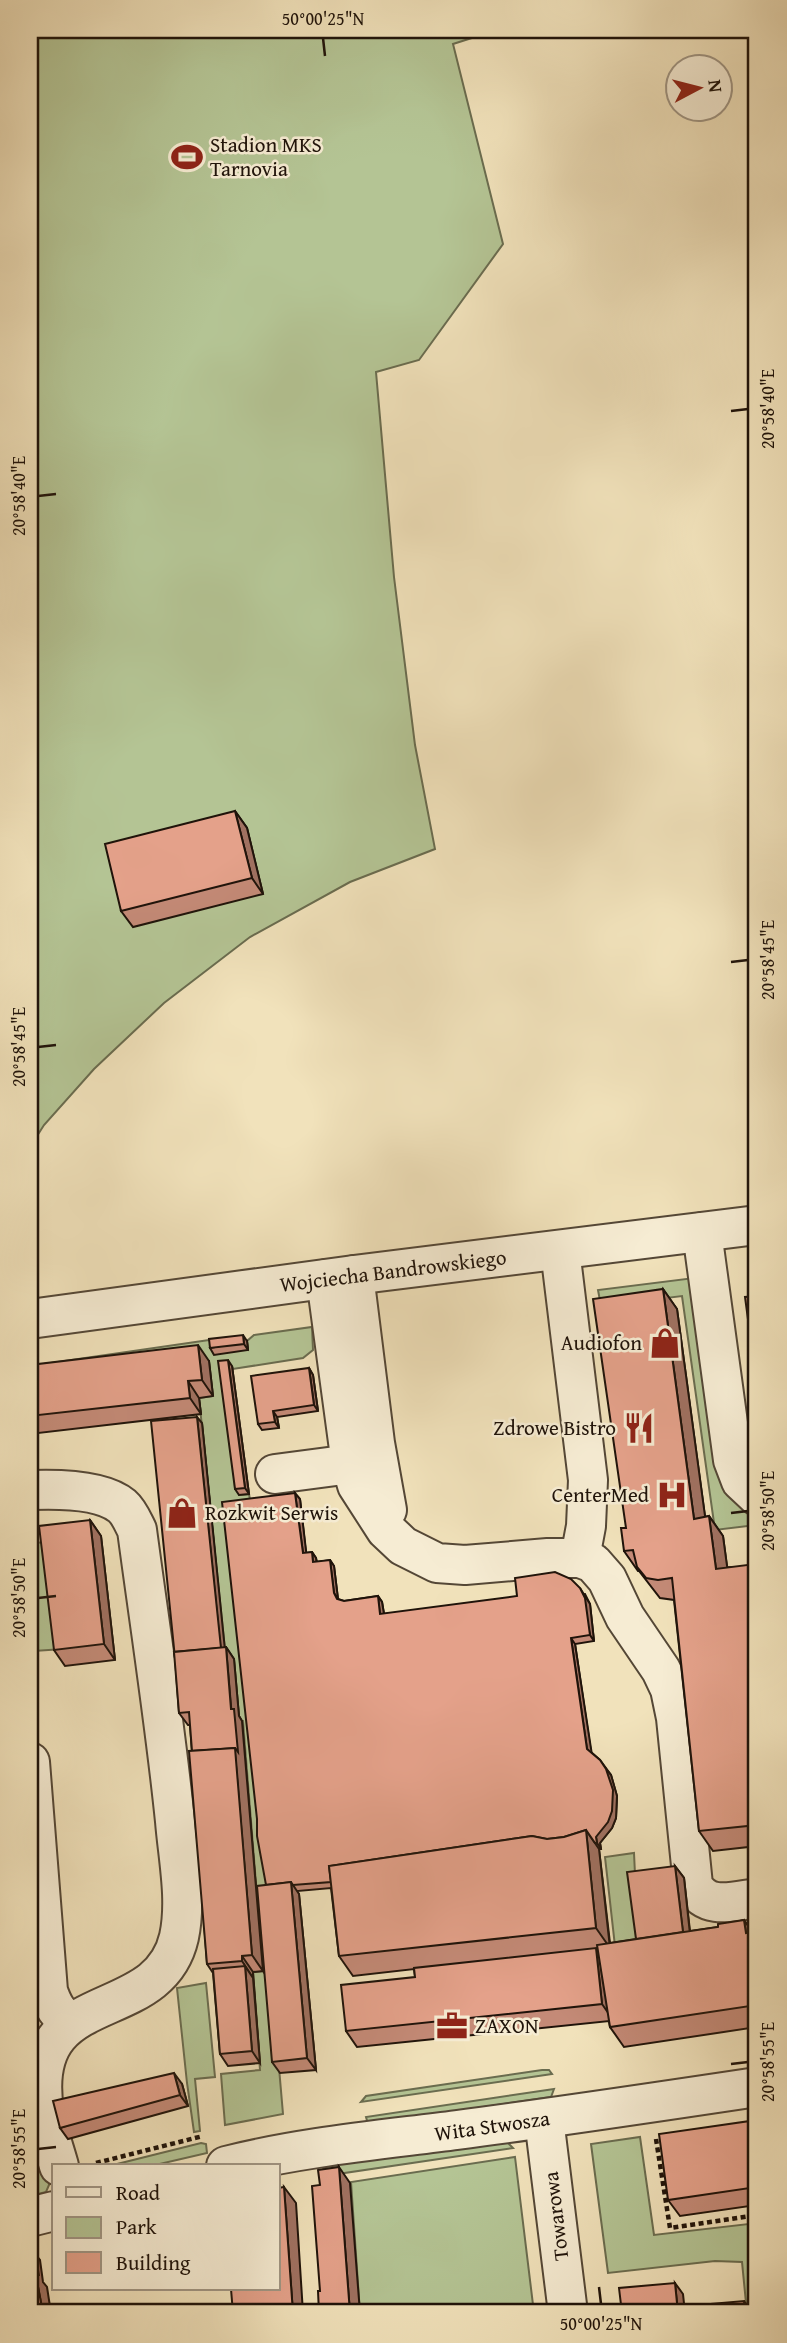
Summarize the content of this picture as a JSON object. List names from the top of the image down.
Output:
{
  "streets": {
    "street": ["Wojciecha Bandrowskiego", "Wita Stwosza", "Towarowa"]
  },
  "crossings": [
    ["Wita Stwosza", "Towarowa"]
  ],
  "places": {
    "sports": ["Stadion MKS Tarnovia"],
    "shop": ["Audiofon", "Rozkwit Serwis"],
    "restaurant": ["Zdrowe Bistro"],
    "hospital": ["CenterMed"],
    "office": ["ZAXON"]
  },
  "legend": ["Road", "Park", "Building"],
  "north": "right",
  "coordinates": [
    "50°00'25\"N",
    "20°58'40\"E",
    "20°58'45\"E",
    "20°58'50\"E",
    "20°58'55\"E"
  ]
}
